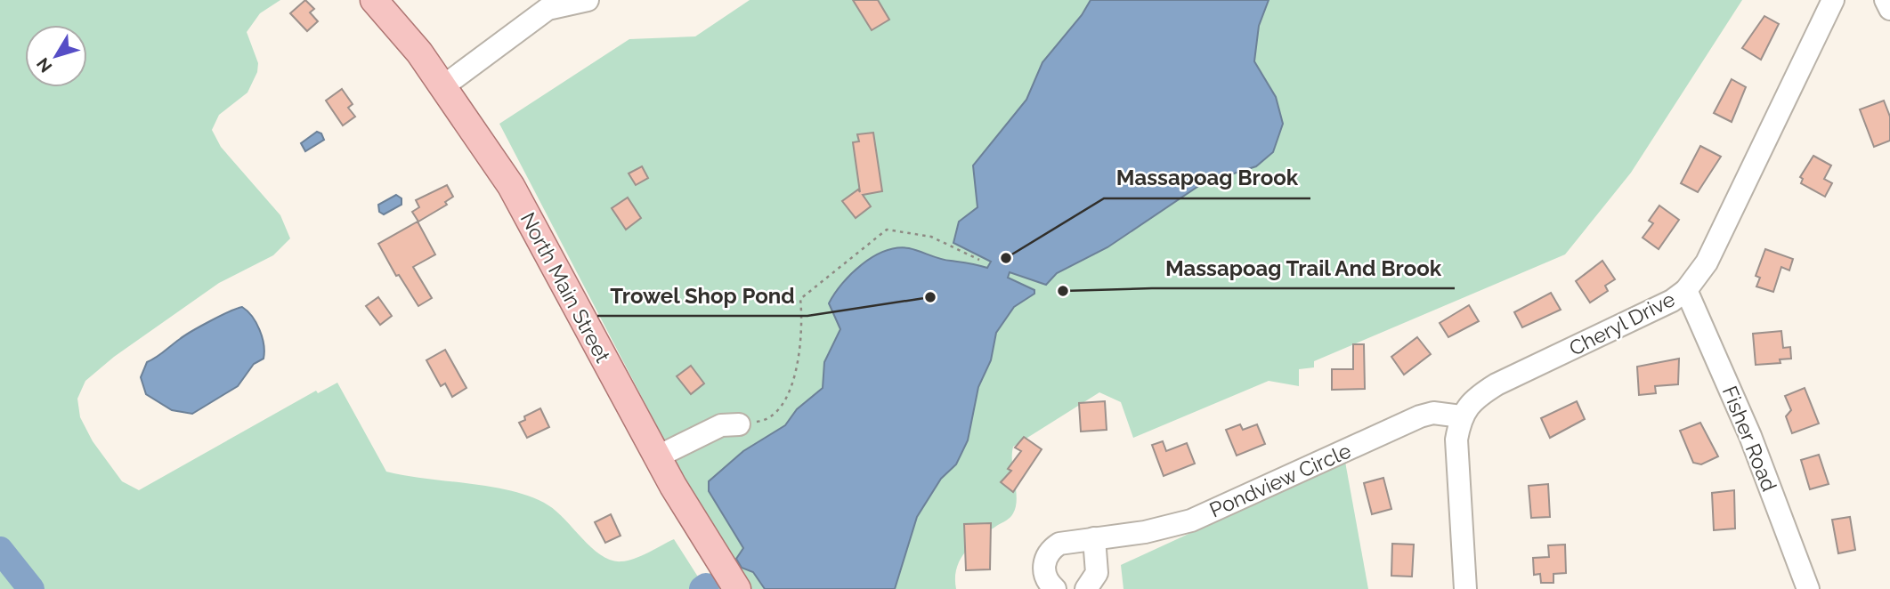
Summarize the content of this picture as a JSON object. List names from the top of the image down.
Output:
{
  "streets": {
    "main road": ["North Main Street"],
    "street": ["Cheryl Drive", "Fisher Road", "Pondview Circle"]
  },
  "crossings": [
    ["Cheryl Drive", "Fisher Road"],
    ["Cheryl Drive", "Pondview Circle"]
  ],
  "places": ["Massapoag Brook", "Massapoag Trail And Brook", "Trowel Shop Pond"],
  "north": "bottom left"
}
